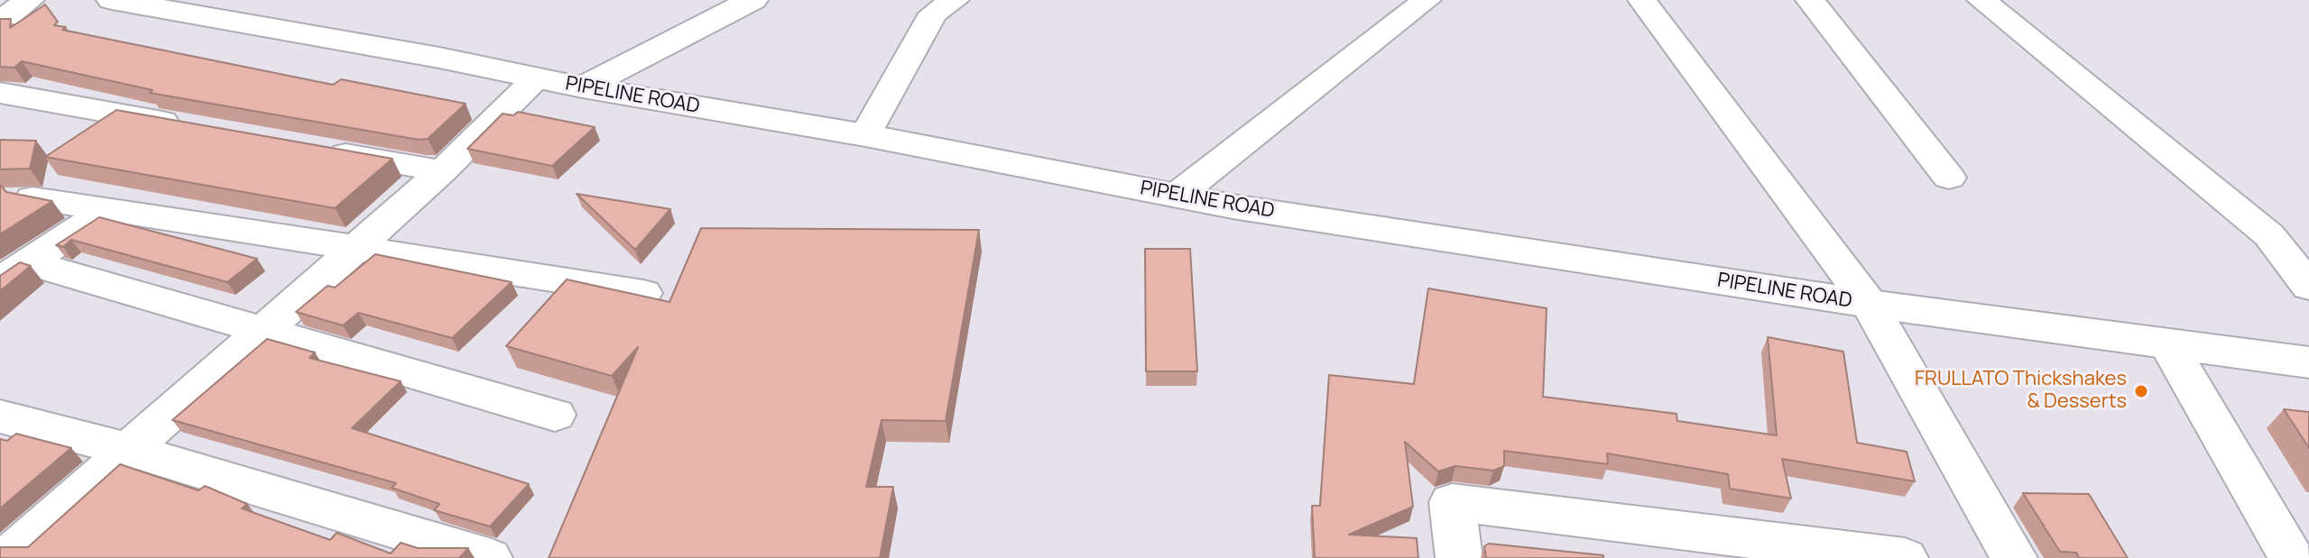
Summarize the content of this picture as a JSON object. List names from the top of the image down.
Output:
{
  "streets": {
    "main road": ["PIPELINE ROAD"]
  },
  "places": ["FRULLATO Thickshakes & Desserts"]
}
